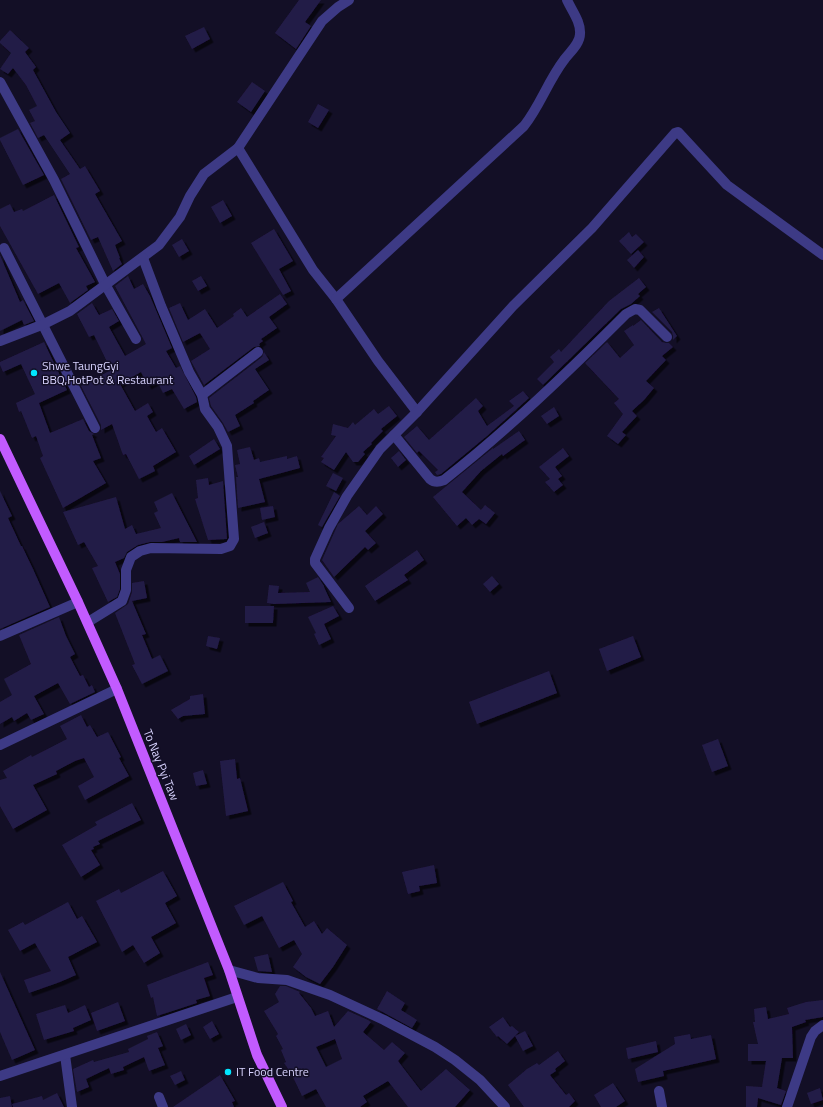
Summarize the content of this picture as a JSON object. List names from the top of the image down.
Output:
{
  "streets": {
    "main road": ["To Nay Pyi Taw"]
  },
  "places": ["Shwe TaungGyi BBQ,HotPot & Restaurant", "IT Food Centre"]
}
